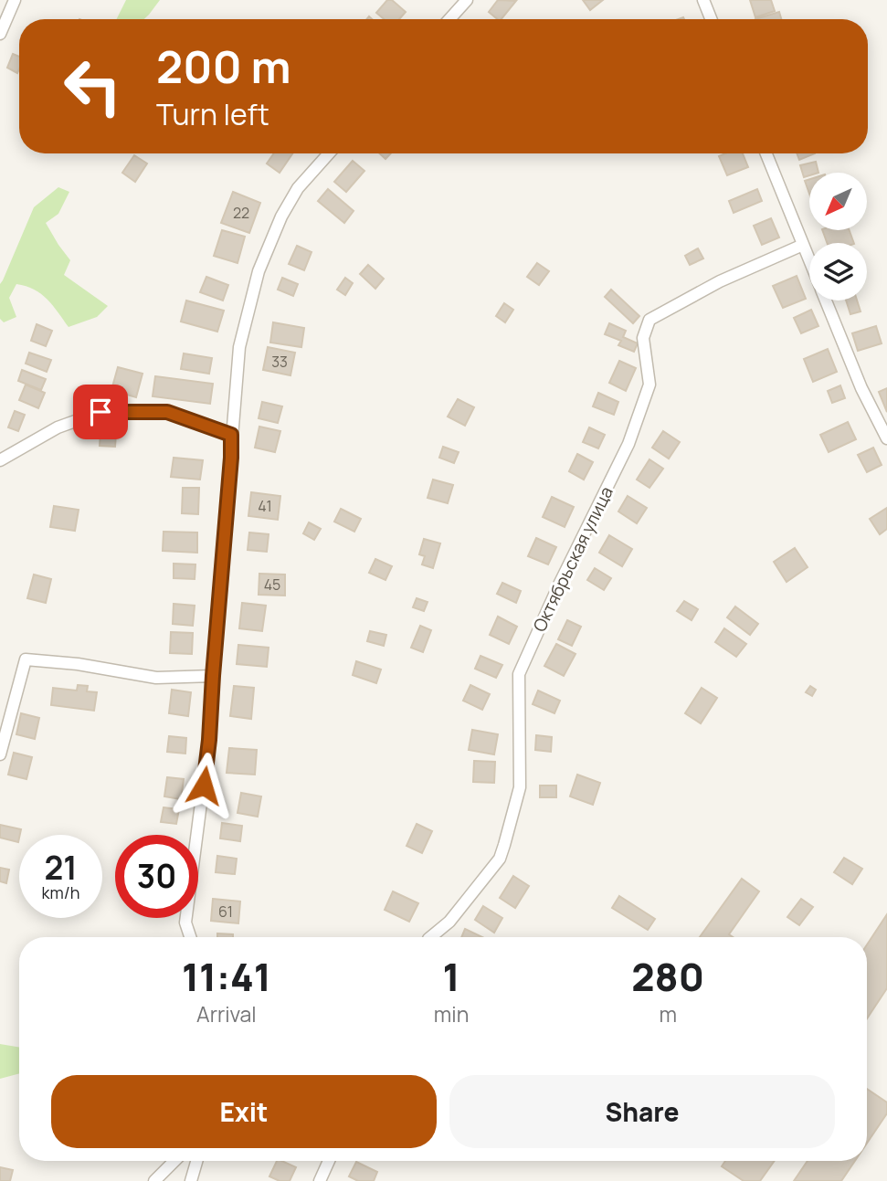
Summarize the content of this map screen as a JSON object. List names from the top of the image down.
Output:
{
  "streets": {
    "street": ["Октябрьская улица"]
  },
  "house_numbers": [
    "22",
    "33",
    "41",
    "45",
    "61"
  ],
  "north": "bottom left",
  "page": {
    "turn": ["200 m", "Turn left"],
    "speed": "21 km/h",
    "limit": "30",
    "eta": [
      "11:41",
      "Arrival",
      "1",
      "min",
      "280",
      "m"
    ],
    "buttons": ["Exit", "Share"]
  }
}
